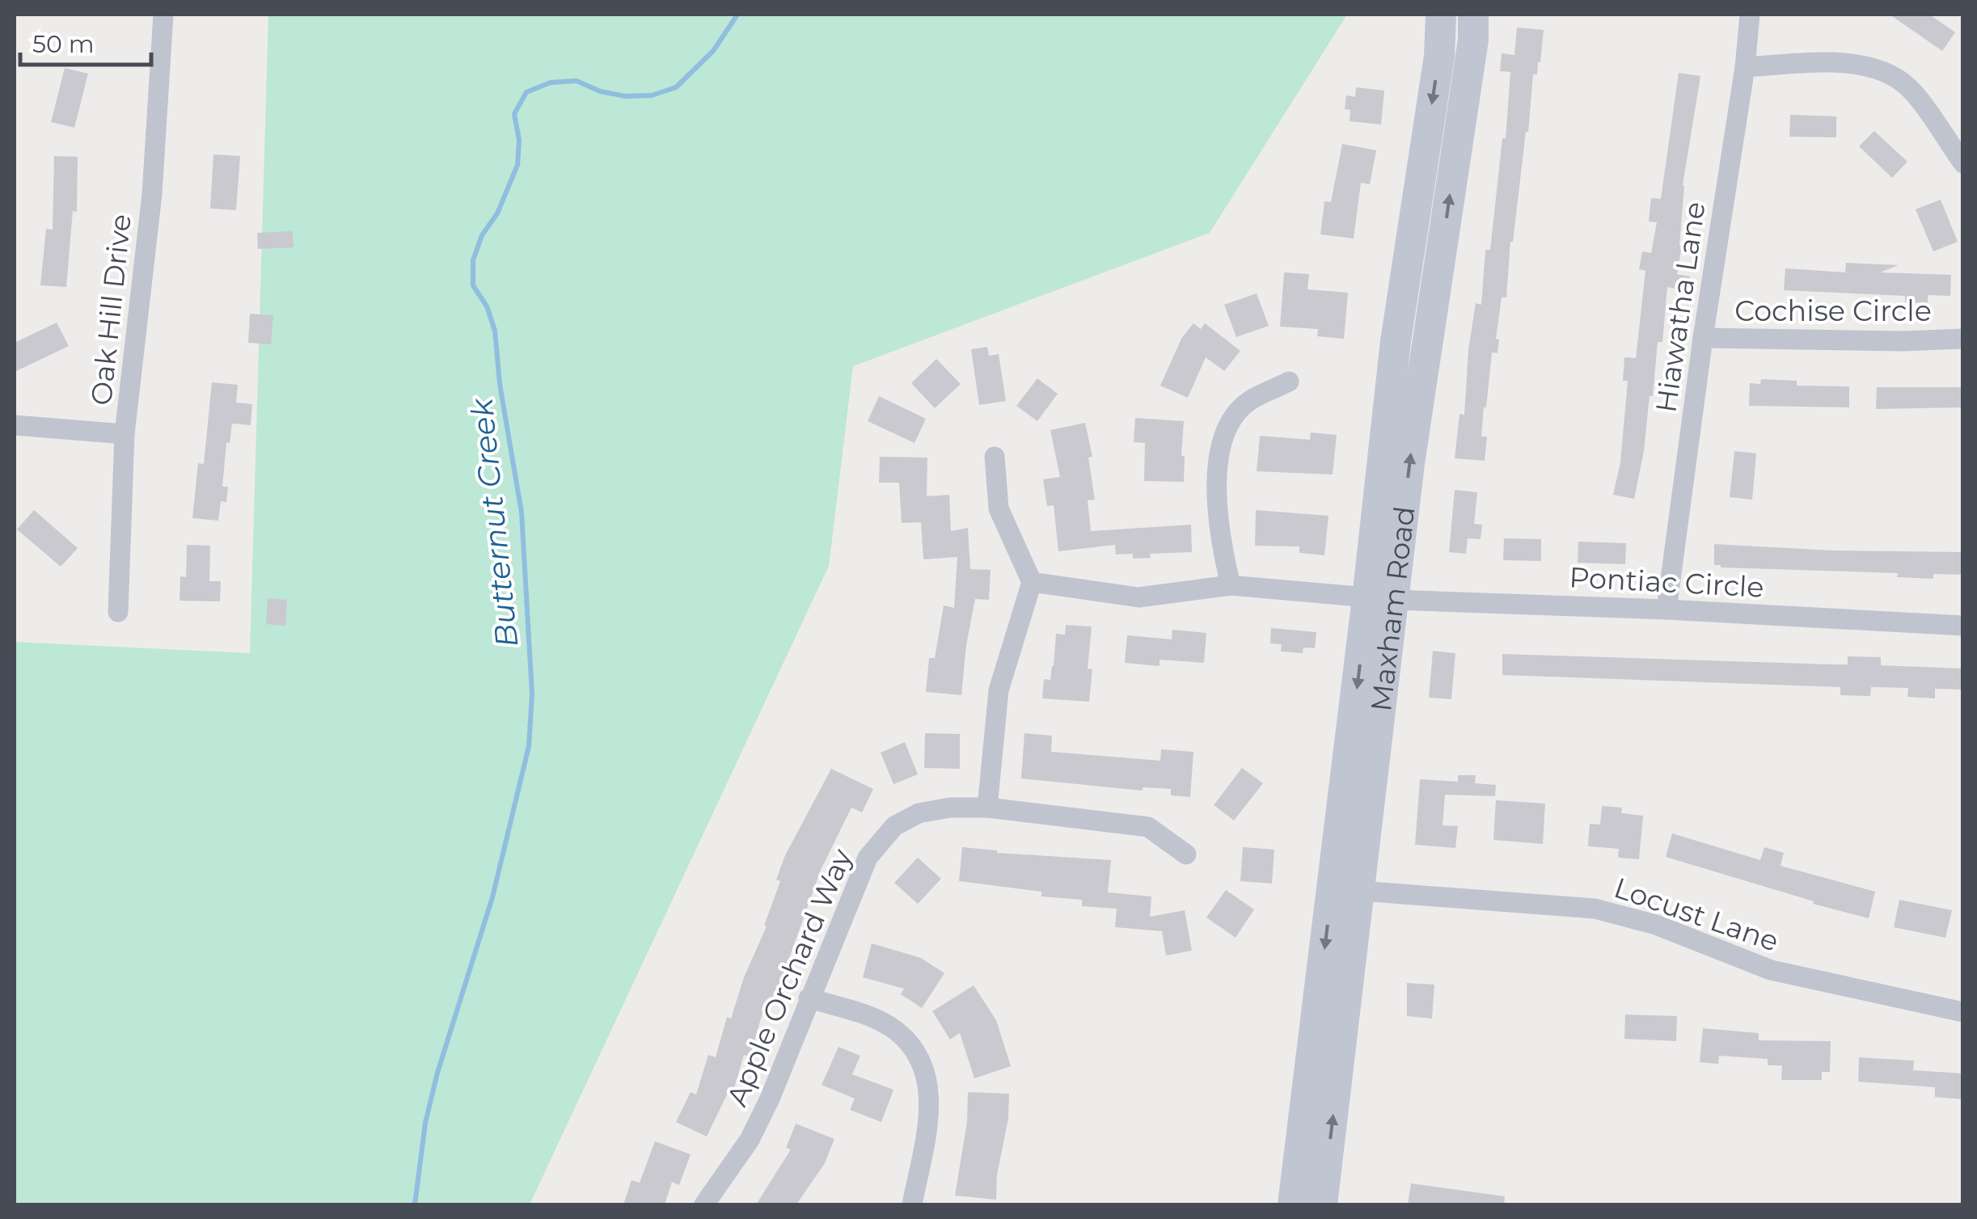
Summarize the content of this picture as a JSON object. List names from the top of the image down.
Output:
{
  "streets": {
    "main road": ["Maxham Road"],
    "street": [
      "Hiawatha Lane",
      "Oak Hill Drive",
      "Cochise Circle",
      "Pontiac Circle",
      "Locust Lane",
      "Apple Orchard Way"
    ]
  },
  "crossings": [
    ["Hiawatha Lane", "Cochise Circle"],
    ["Hiawatha Lane", "Pontiac Circle"],
    ["Pontiac Circle", "Maxham Road"],
    ["Maxham Road", "Locust Lane"]
  ],
  "water": ["Butternut Creek"],
  "scale_bar": "50 m"
}
